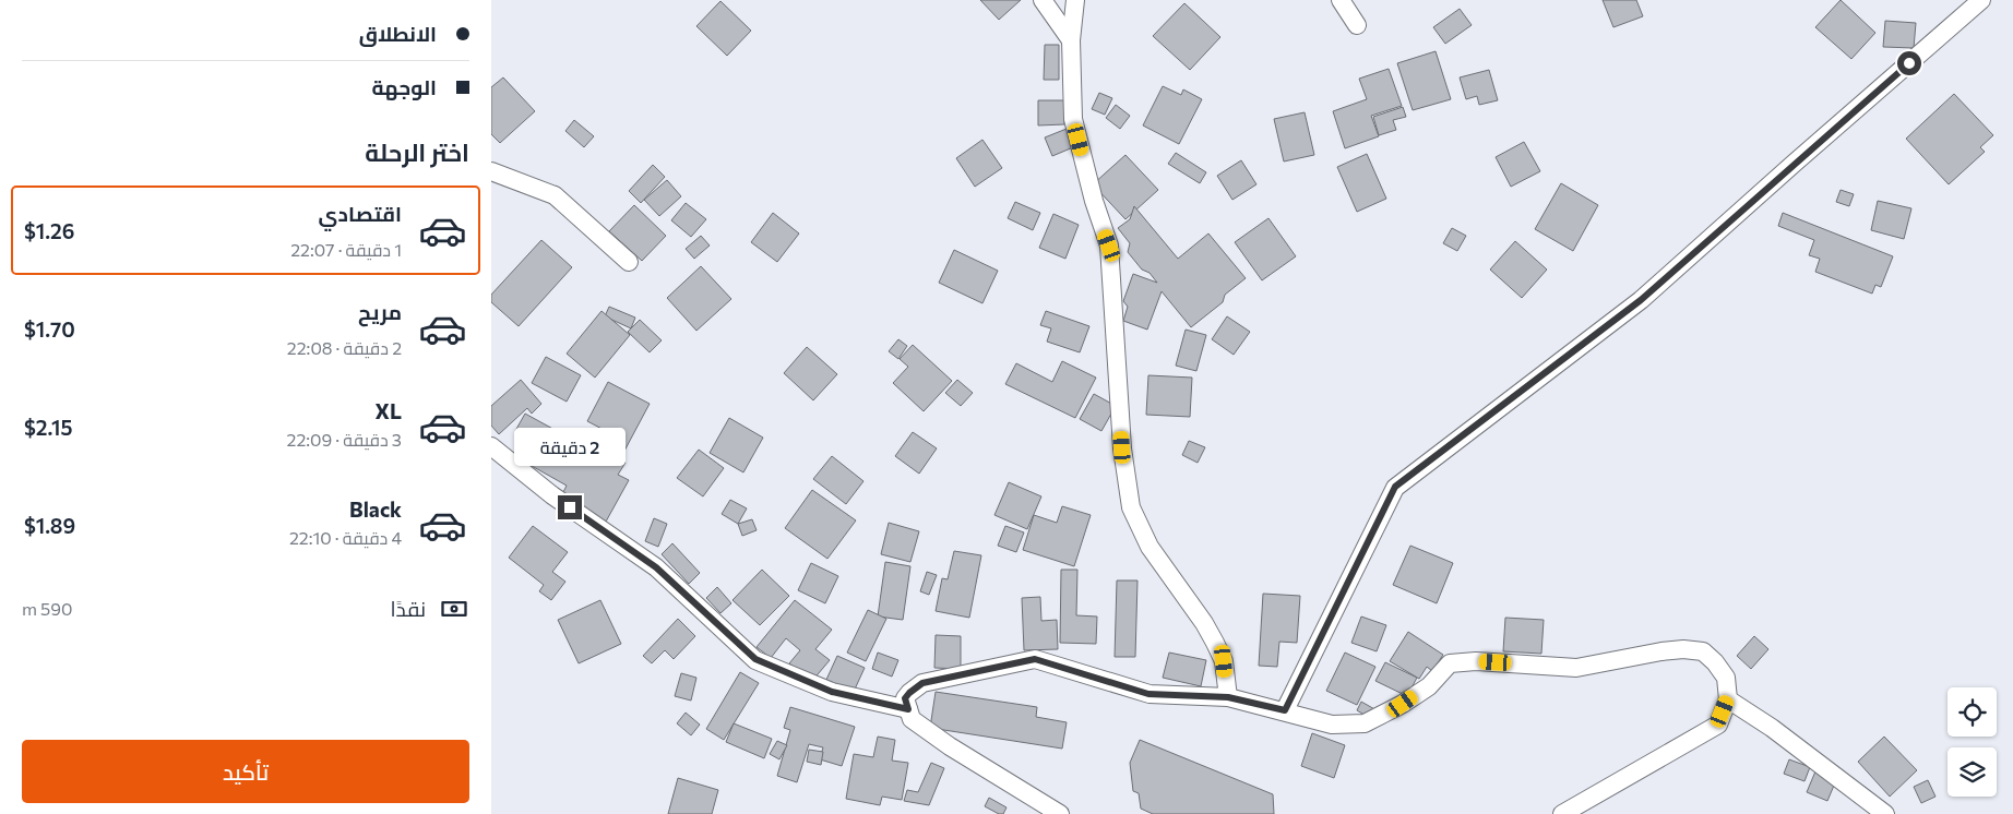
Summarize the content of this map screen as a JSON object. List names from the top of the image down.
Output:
{
  "page": {
    "banner": ["الانطلاق", "الوجهة"],
    "heading": "اختر الرحلة",
    "list": [
      {
        "name": "اقتصادي",
        "note": "1 دقيقة · 22:07",
        "value": "$1.26"
      },
      {
        "name": "مريح",
        "note": "2 دقيقة · 22:08",
        "value": "$1.70"
      },
      {
        "name": "XL",
        "note": "3 دقيقة · 22:09",
        "value": "$2.15"
      },
      {
        "name": "Black",
        "note": "4 دقيقة · 22:10",
        "value": "$1.89"
      }
    ],
    "bubble": "2 دقيقة",
    "pay": ["نقدًا", "590 m"],
    "buttons": "تأكيد"
  }
}
